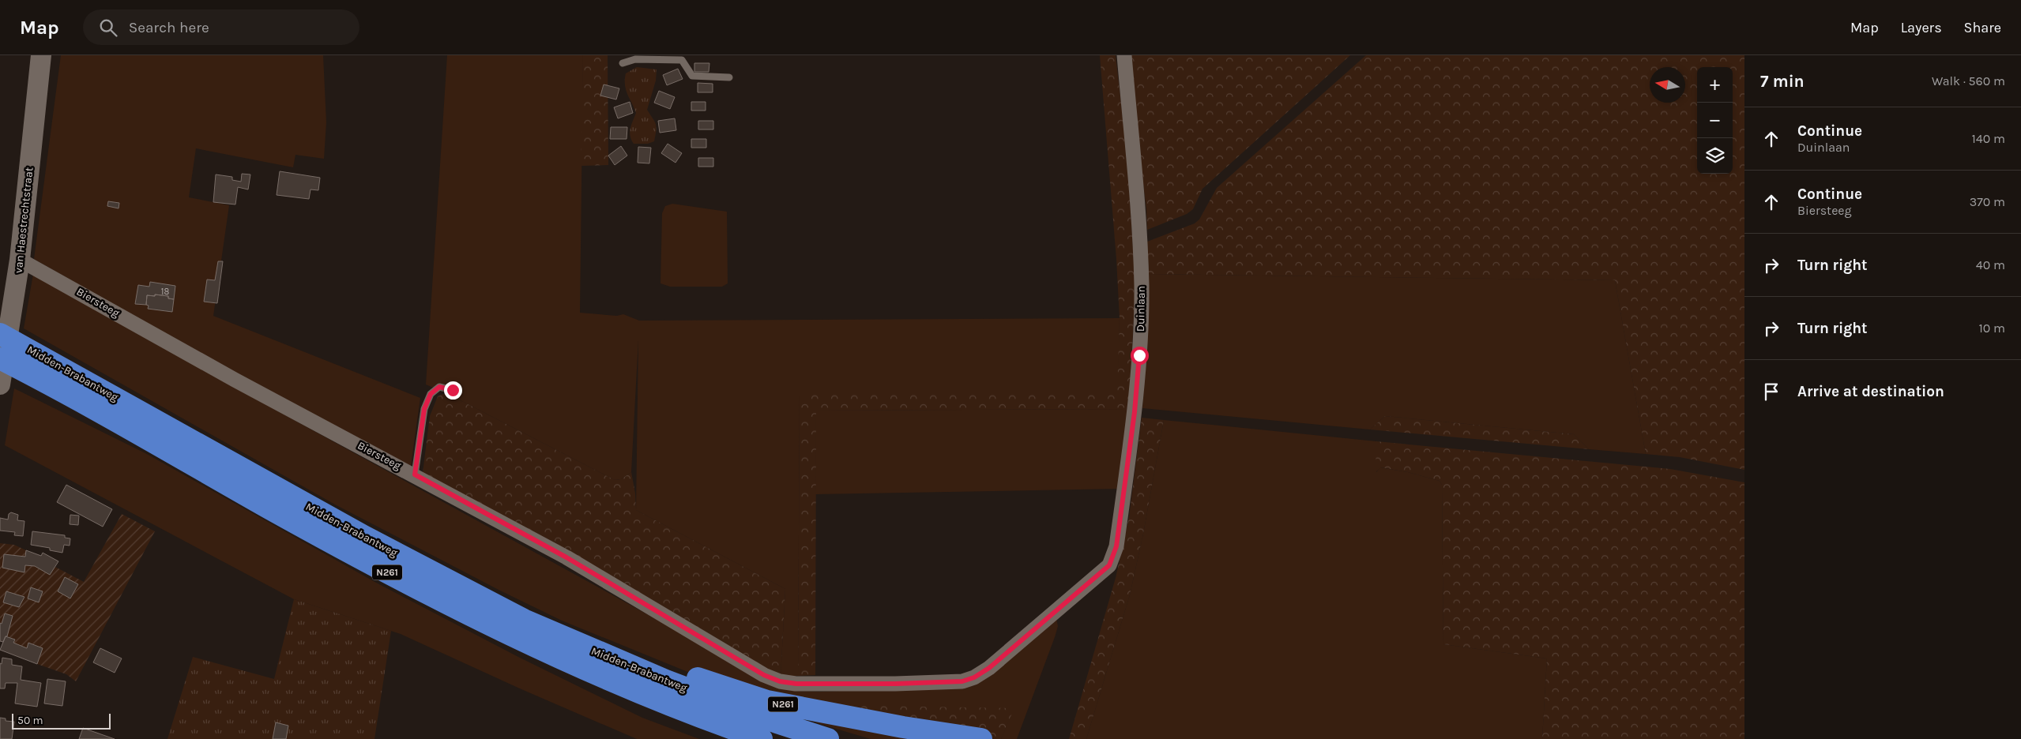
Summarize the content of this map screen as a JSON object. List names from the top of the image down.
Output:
{
  "streets": {
    "highway": ["Midden-Brabantweg", "N261"],
    "street": ["van Haestrechtstraat", "Biersteeg", "Duinlaan"]
  },
  "crossings": [
    ["van Haestrechtstraat", "Biersteeg"],
    ["Biersteeg", "Duinlaan"],
    ["Midden-Brabantweg", "N261"]
  ],
  "house_numbers": ["18"],
  "scale_bar": "50 m",
  "north": "left",
  "page": {
    "header": "Map",
    "search": "Search here",
    "nav": ["Map", "Layers", "Share"],
    "heading": ["7 min", "Walk · 560 m"],
    "map_buttons": ["+", "−"],
    "list": [
      ["Continue", "Duinlaan", "140 m"],
      ["Continue", "Biersteeg", "370 m"],
      ["Turn right", "40 m"],
      ["Turn right", "10 m"],
      "Arrive at destination"
    ],
    "scale": "50 m"
  }
}
